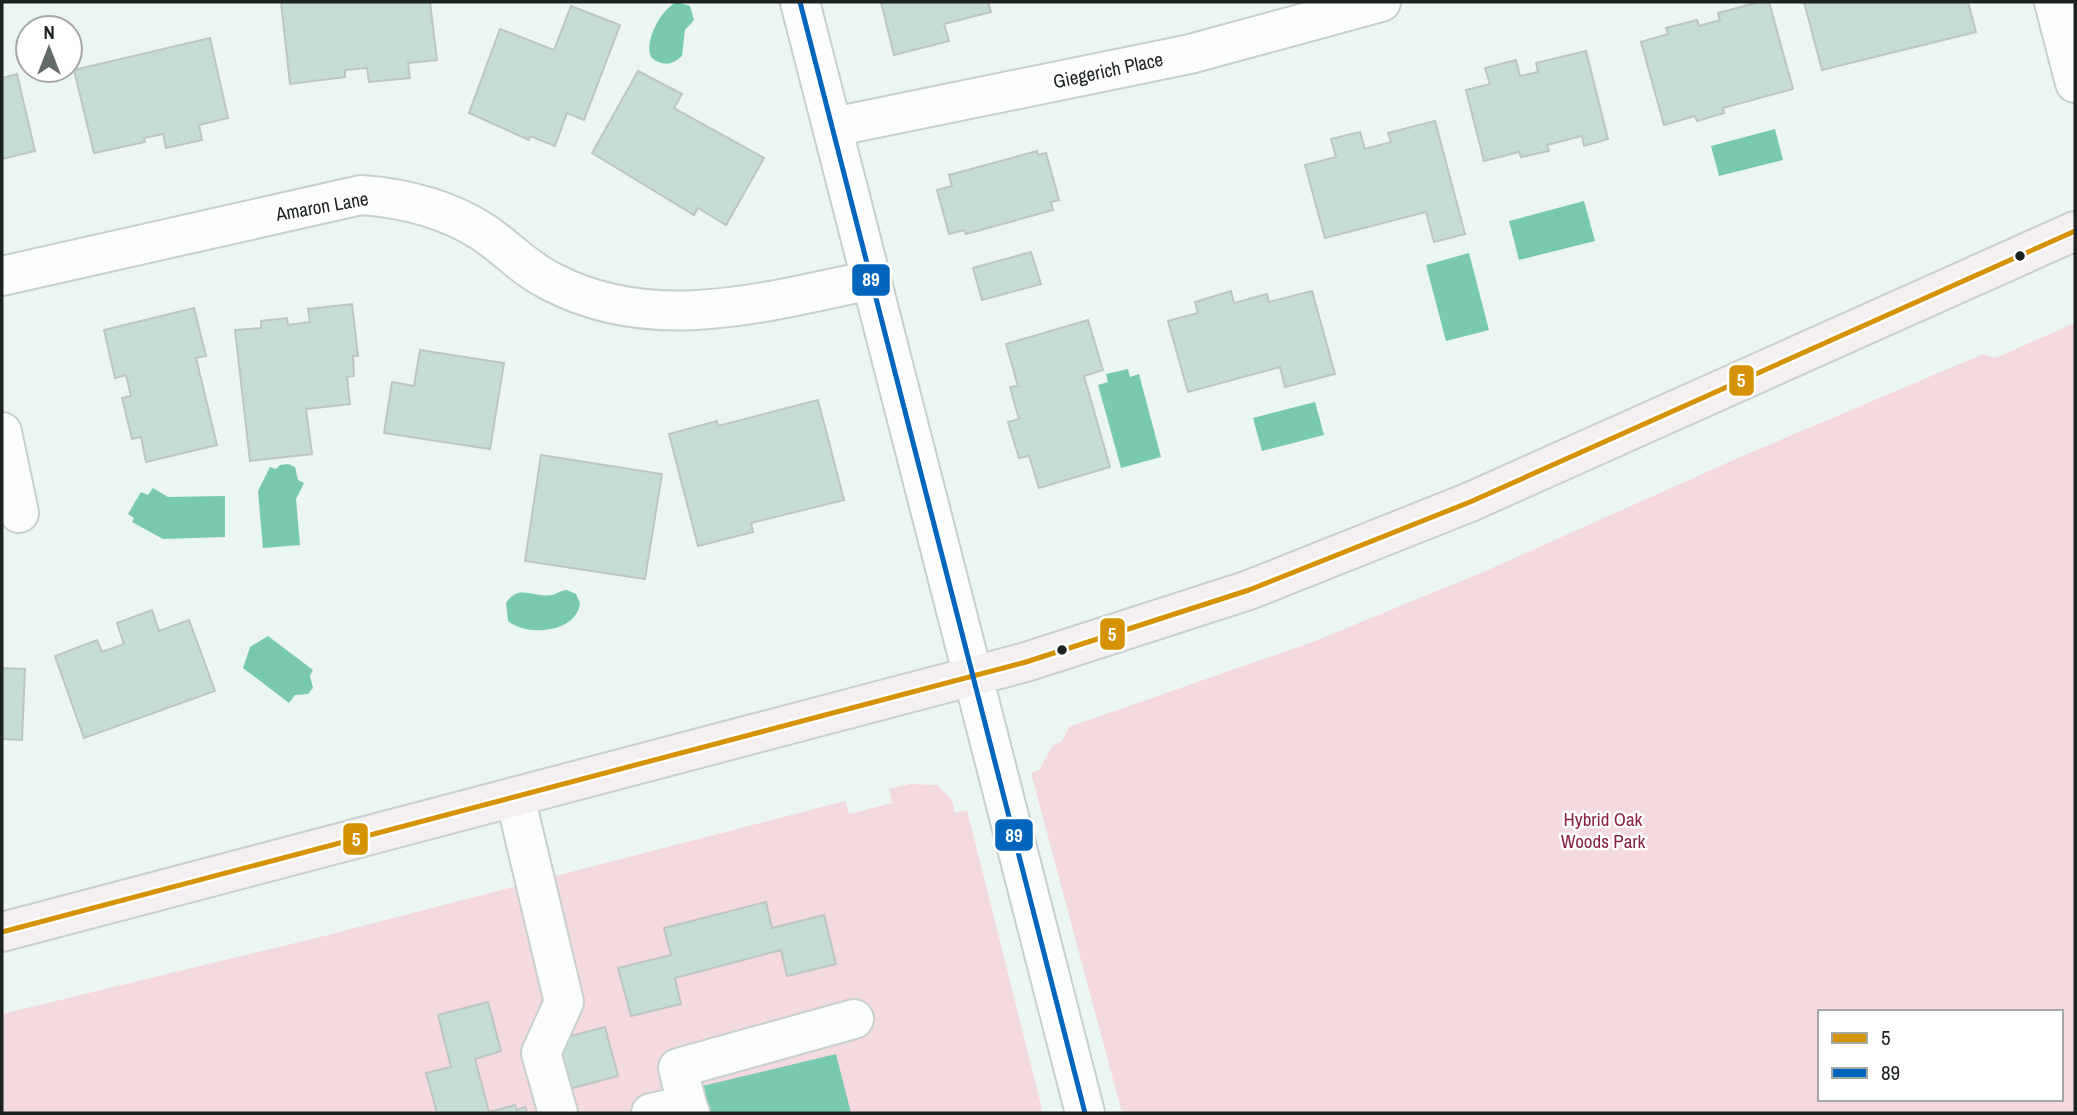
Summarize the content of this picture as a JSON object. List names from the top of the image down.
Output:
{
  "streets": {
    "street": ["Giegerich Place", "Amaron Lane"]
  },
  "parks": ["Hybrid Oak Woods Park"],
  "lines": ["transit line 89", "transit line 5"],
  "legend": ["5", "89"],
  "north": "top"
}
